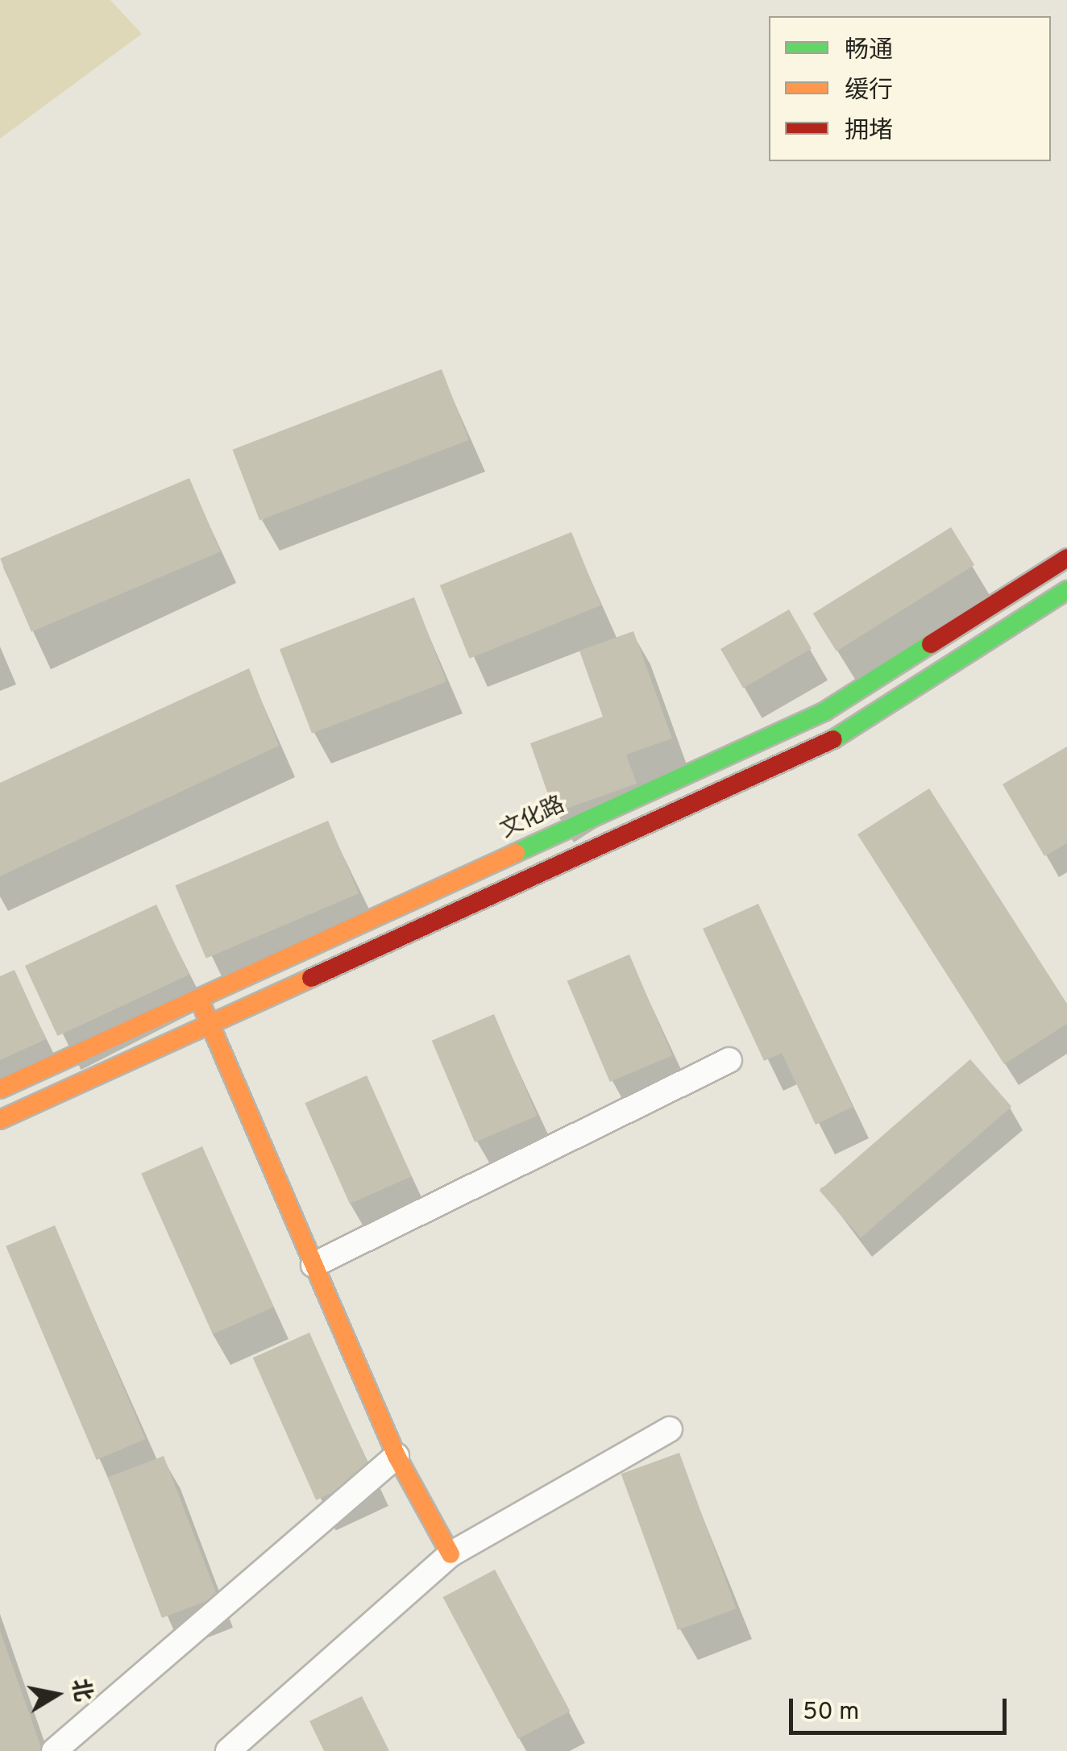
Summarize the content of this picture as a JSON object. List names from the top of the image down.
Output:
{
  "streets": {
    "street": ["文化路"]
  },
  "legend": ["畅通", "缓行", "拥堵"],
  "scale_bar": "50 m",
  "north": "right"
}
